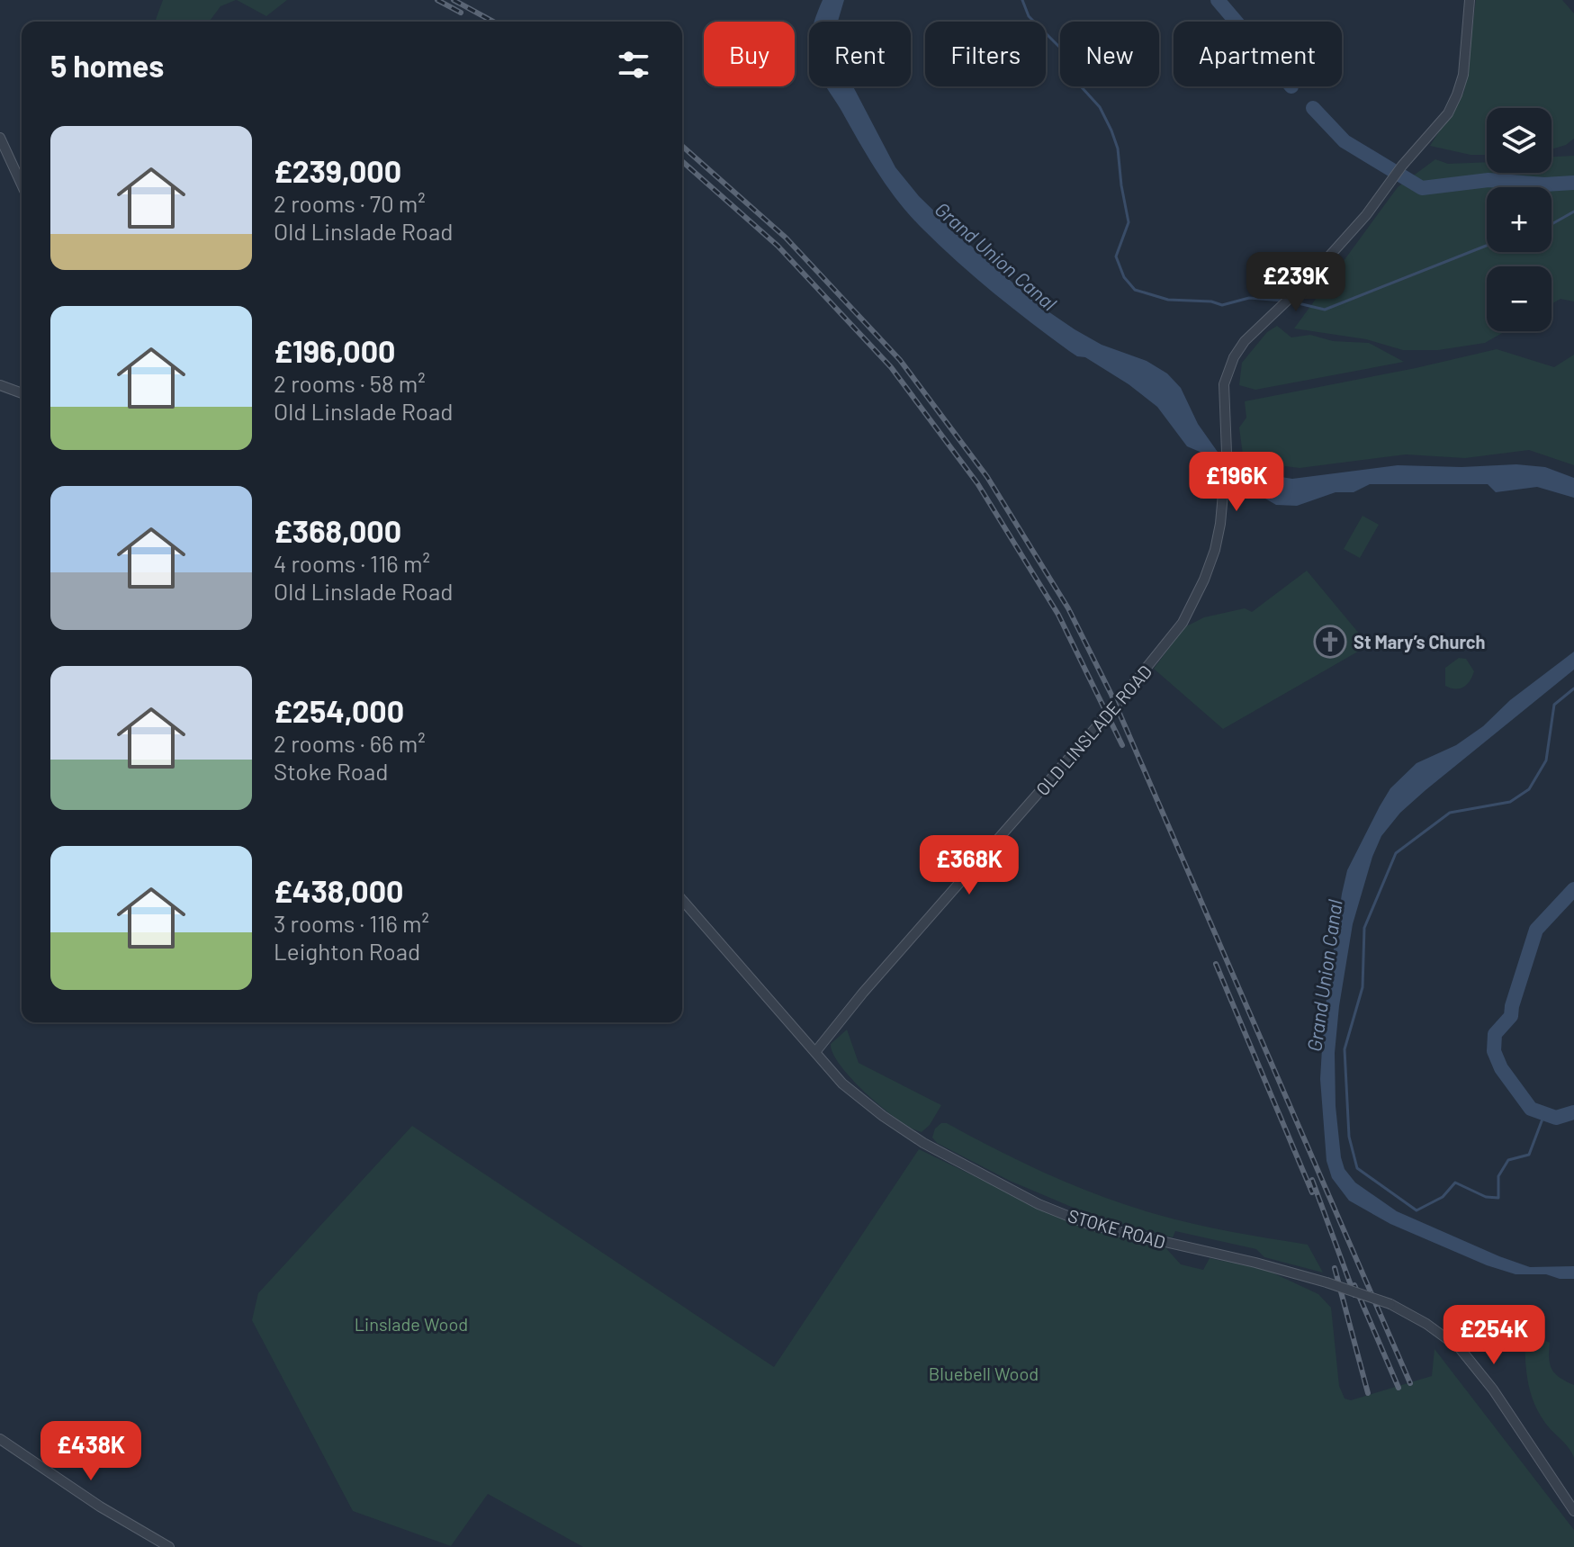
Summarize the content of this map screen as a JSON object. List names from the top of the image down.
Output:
{
  "streets": {
    "street": ["OLD LINSLADE ROAD", "STOKE ROAD"]
  },
  "crossings": [
    ["OLD LINSLADE ROAD", "STOKE ROAD"]
  ],
  "water": ["Grand Union Canal"],
  "parks": ["Linslade Wood", "Bluebell Wood"],
  "places": {
    "church": ["St Mary’s Church"]
  },
  "page": {
    "chip": [
      "Buy",
      "Rent",
      "Filters",
      "New",
      "Apartment"
    ],
    "heading": "5 homes",
    "map_buttons": ["+", "−"],
    "list": [
      {
        "name": "£239,000",
        "note": "2 rooms · 70 m² · Old Linslade Road"
      },
      {
        "name": "£196,000",
        "note": "2 rooms · 58 m² · Old Linslade Road"
      },
      {
        "name": "£368,000",
        "note": "4 rooms · 116 m² · Old Linslade Road"
      },
      {
        "name": "£254,000",
        "note": "2 rooms · 66 m² · Stoke Road"
      },
      {
        "name": "£438,000",
        "note": "3 rooms · 116 m² · Leighton Road"
      }
    ],
    "price": [
      "£239K",
      "£196K",
      "£368K",
      "£254K",
      "£438K"
    ]
  }
}
